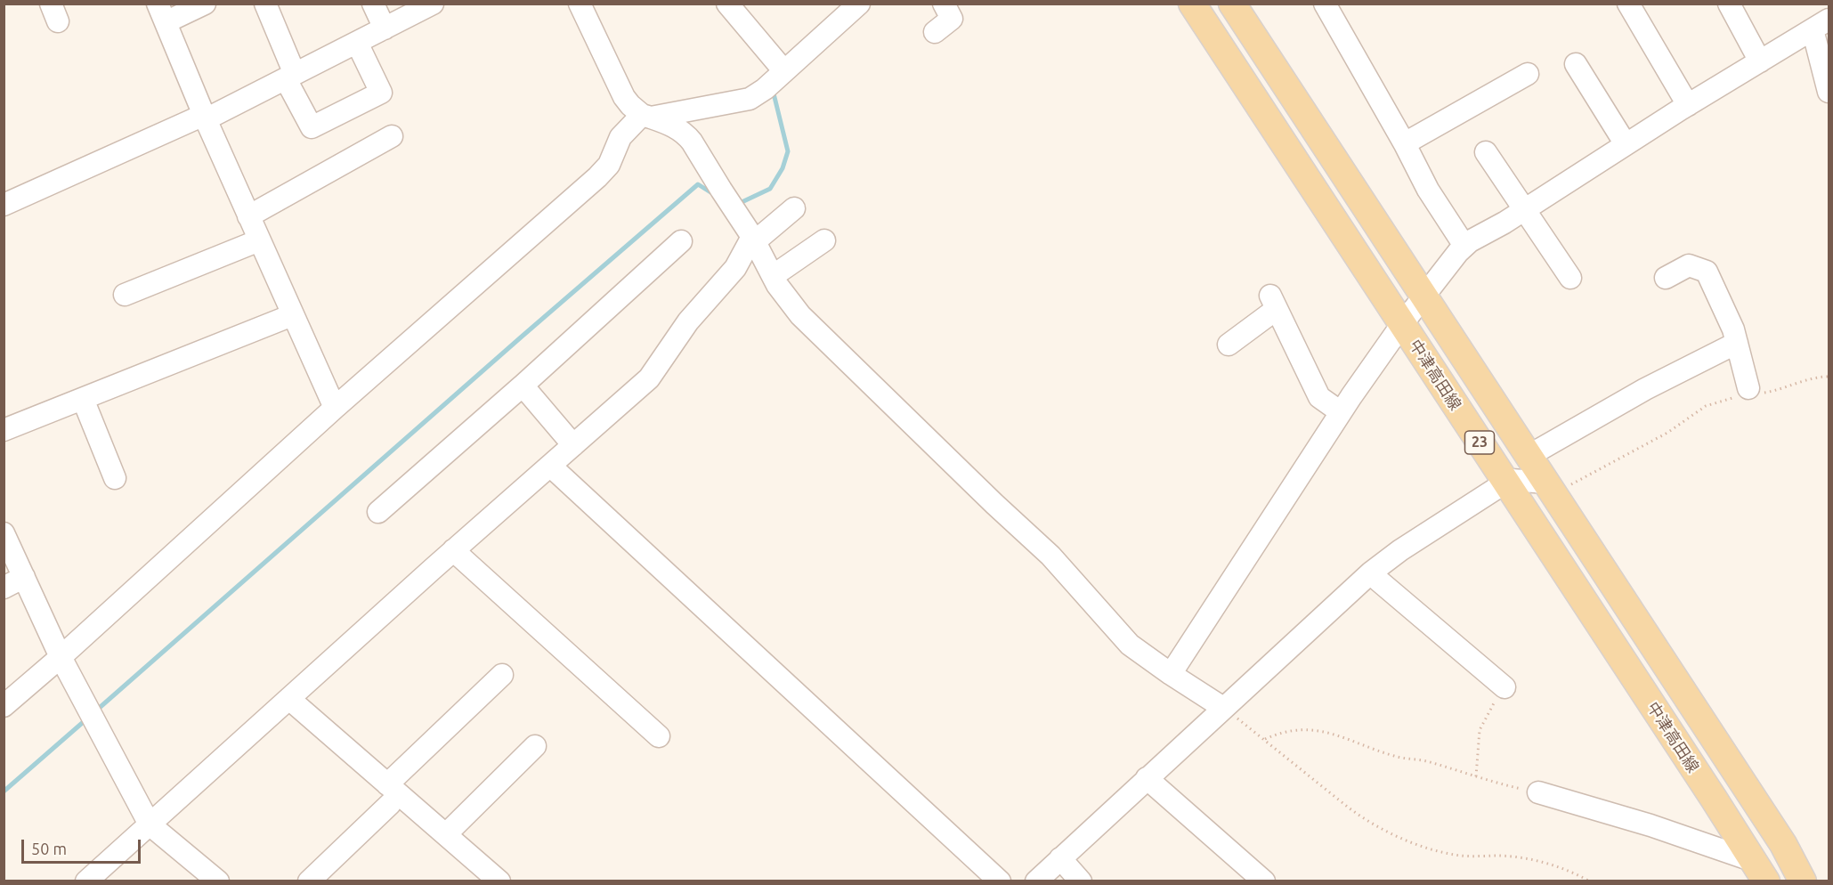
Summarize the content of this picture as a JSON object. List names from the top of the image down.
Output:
{
  "streets": {
    "main road": ["中津高田線", "23"]
  },
  "scale_bar": "50 m"
}
